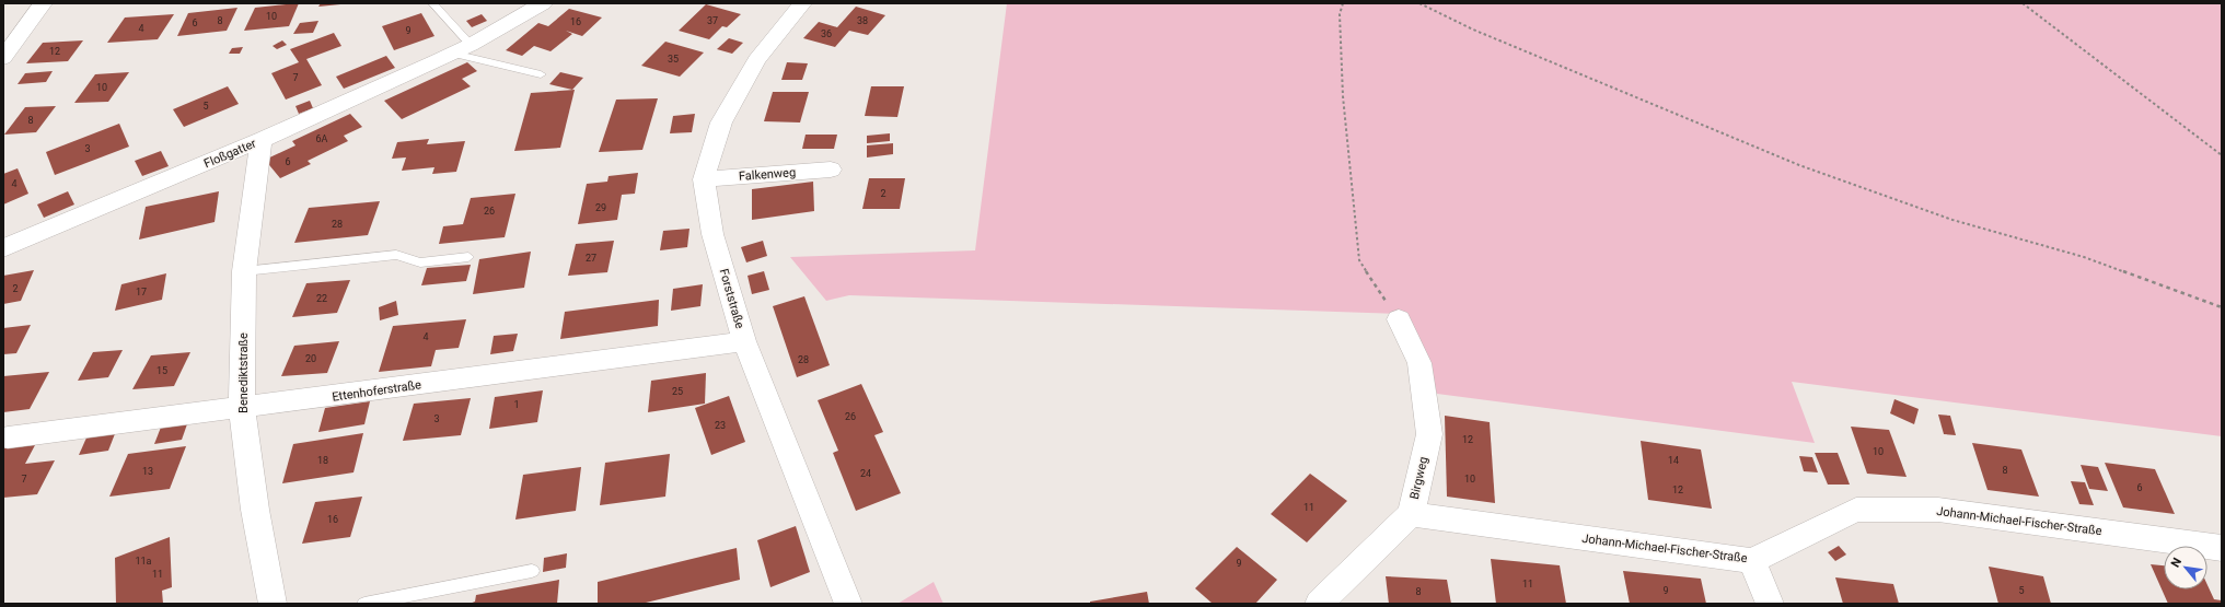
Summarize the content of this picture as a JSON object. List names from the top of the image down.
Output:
{
  "streets": {
    "street": [
      "Floßgatter",
      "Falkenweg",
      "Forststraße",
      "Benediktstraße",
      "Ettenhoferstraße",
      "Birgweg",
      "Johann-Michael-Fischer-Straße"
    ]
  },
  "crossings": [
    ["Floßgatter", "Benediktstraße"],
    ["Falkenweg", "Forststraße"],
    ["Forststraße", "Ettenhoferstraße"],
    ["Benediktstraße", "Ettenhoferstraße"],
    ["Birgweg", "Johann-Michael-Fischer-Straße"]
  ],
  "house_numbers": [
    "10",
    "8",
    "37",
    "38",
    "16",
    "6",
    "4",
    "9",
    "36",
    "12",
    "35",
    "7",
    "10",
    "5",
    "8",
    "6A",
    "3",
    "6",
    "4",
    "2",
    "29",
    "26",
    "28",
    "27",
    "2",
    "17",
    "22",
    "4",
    "20",
    "28",
    "15",
    "25",
    "1",
    "26",
    "3",
    "23",
    "12",
    "10",
    "18",
    "14",
    "8",
    "13",
    "24",
    "7",
    "10",
    "6",
    "12",
    "11",
    "16",
    "11a",
    "9",
    "11",
    "11",
    "9",
    "5",
    "8"
  ],
  "north": "top left"
}
